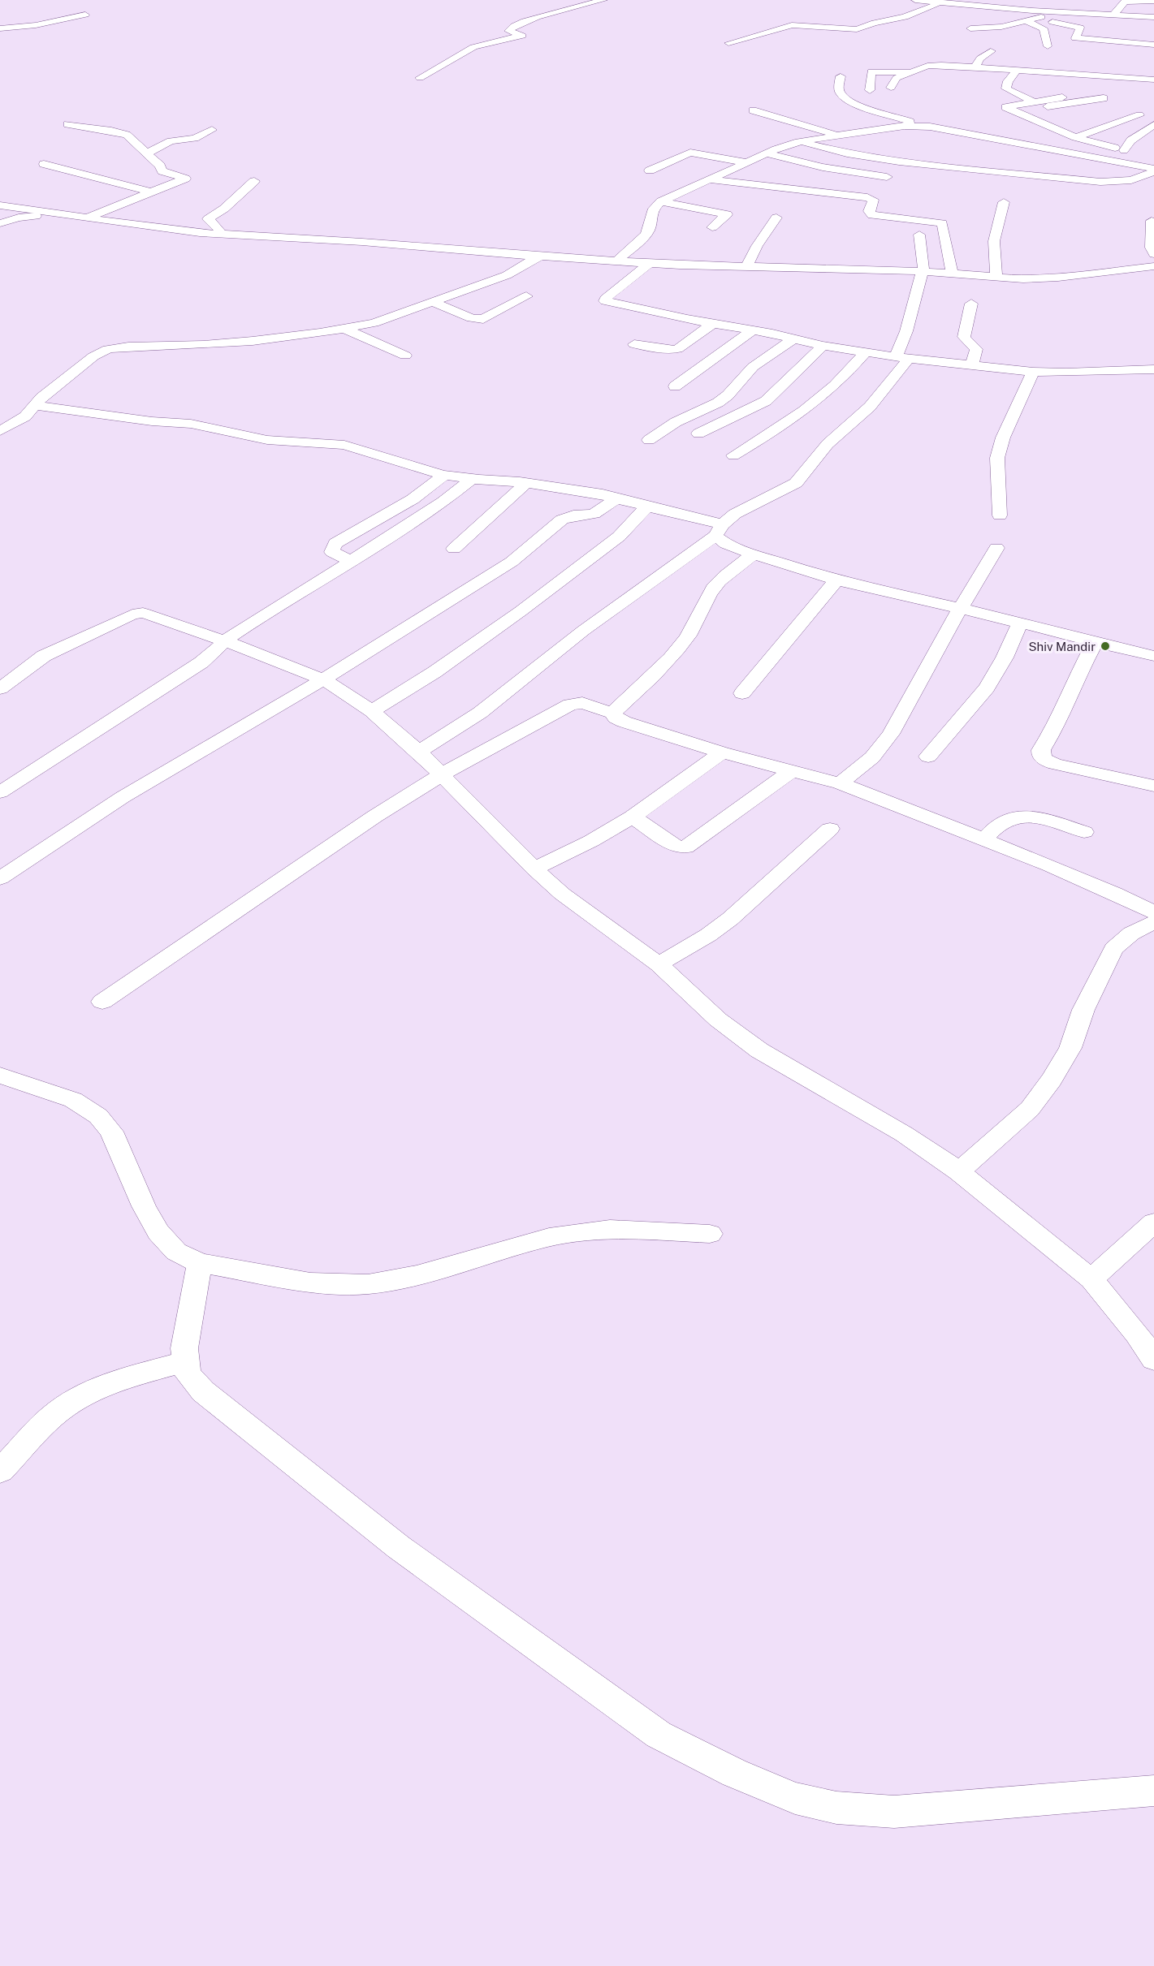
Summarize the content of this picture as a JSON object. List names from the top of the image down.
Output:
{
  "places": ["Shiv Mandir"]
}
